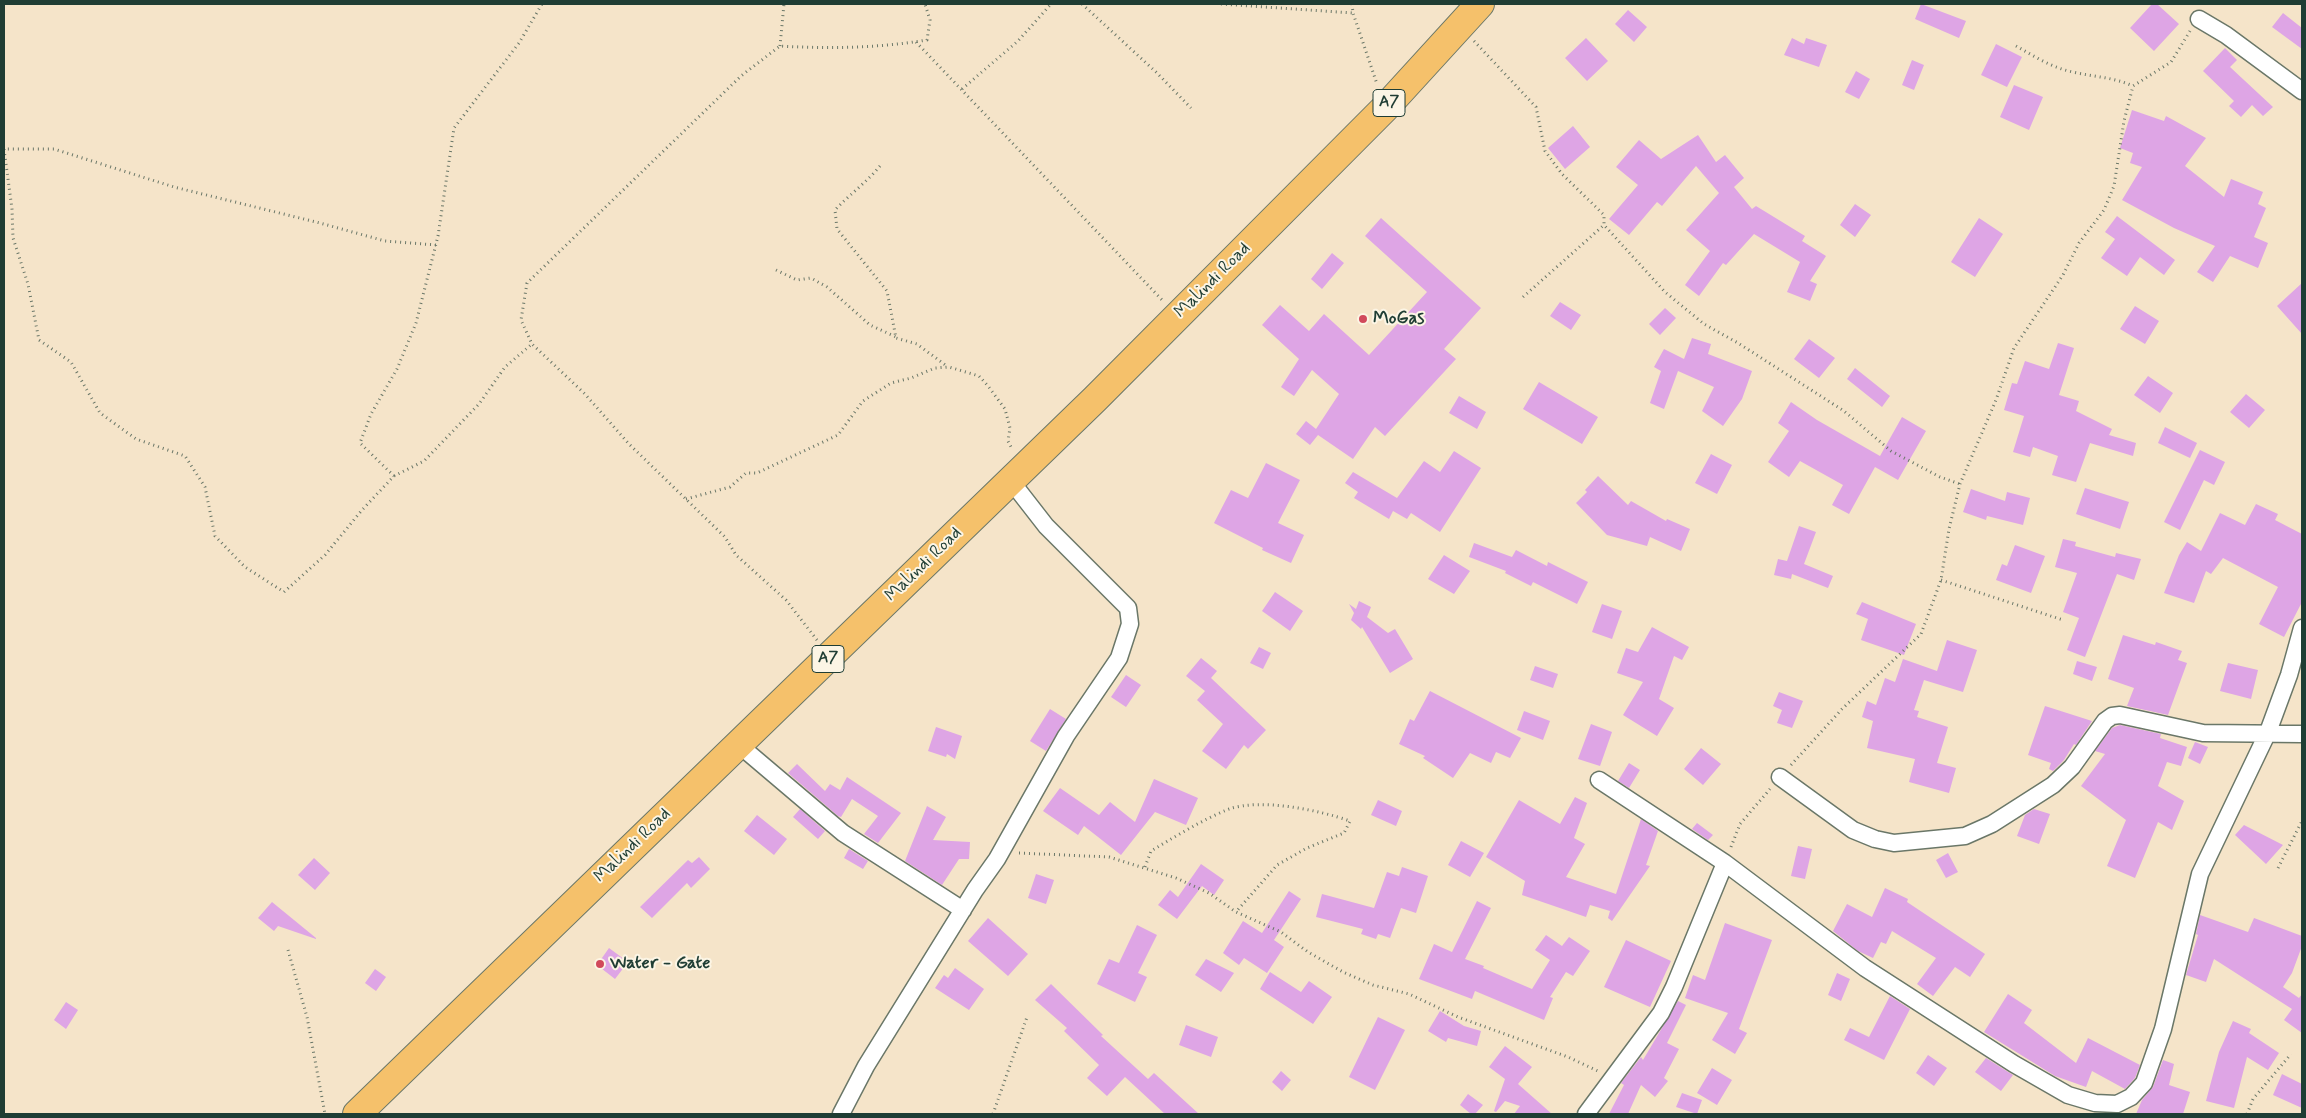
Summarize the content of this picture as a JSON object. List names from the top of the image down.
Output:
{
  "streets": {
    "highway": ["A7", "Malindi Road"]
  },
  "places": ["MoGas", "Water - Gate"]
}
